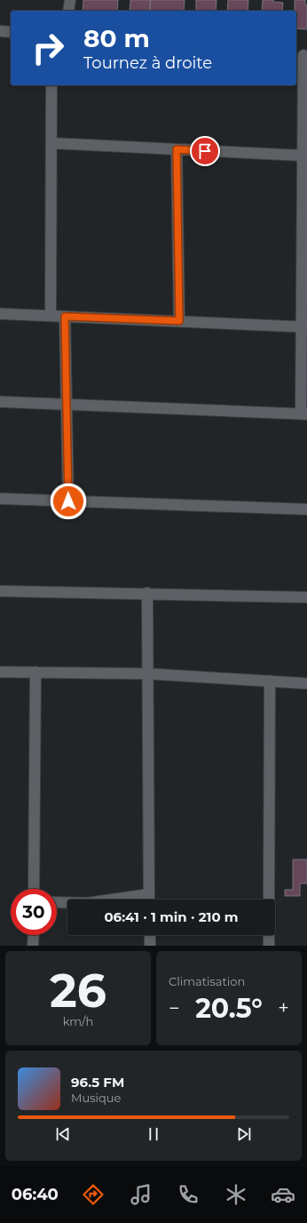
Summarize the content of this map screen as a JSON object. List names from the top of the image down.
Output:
{
  "page": {
    "turn": ["80 m", "Tournez à droite"],
    "limit": "30",
    "trip": "06:41 · 1 min · 210 m",
    "tile": [
      ["26", "km/h"],
      "Climatisation"
    ],
    "heat": ["−", "20.5°", "+"],
    "song": ["96.5 FM", "Musique"],
    "tabs": "06:40"
  }
}
